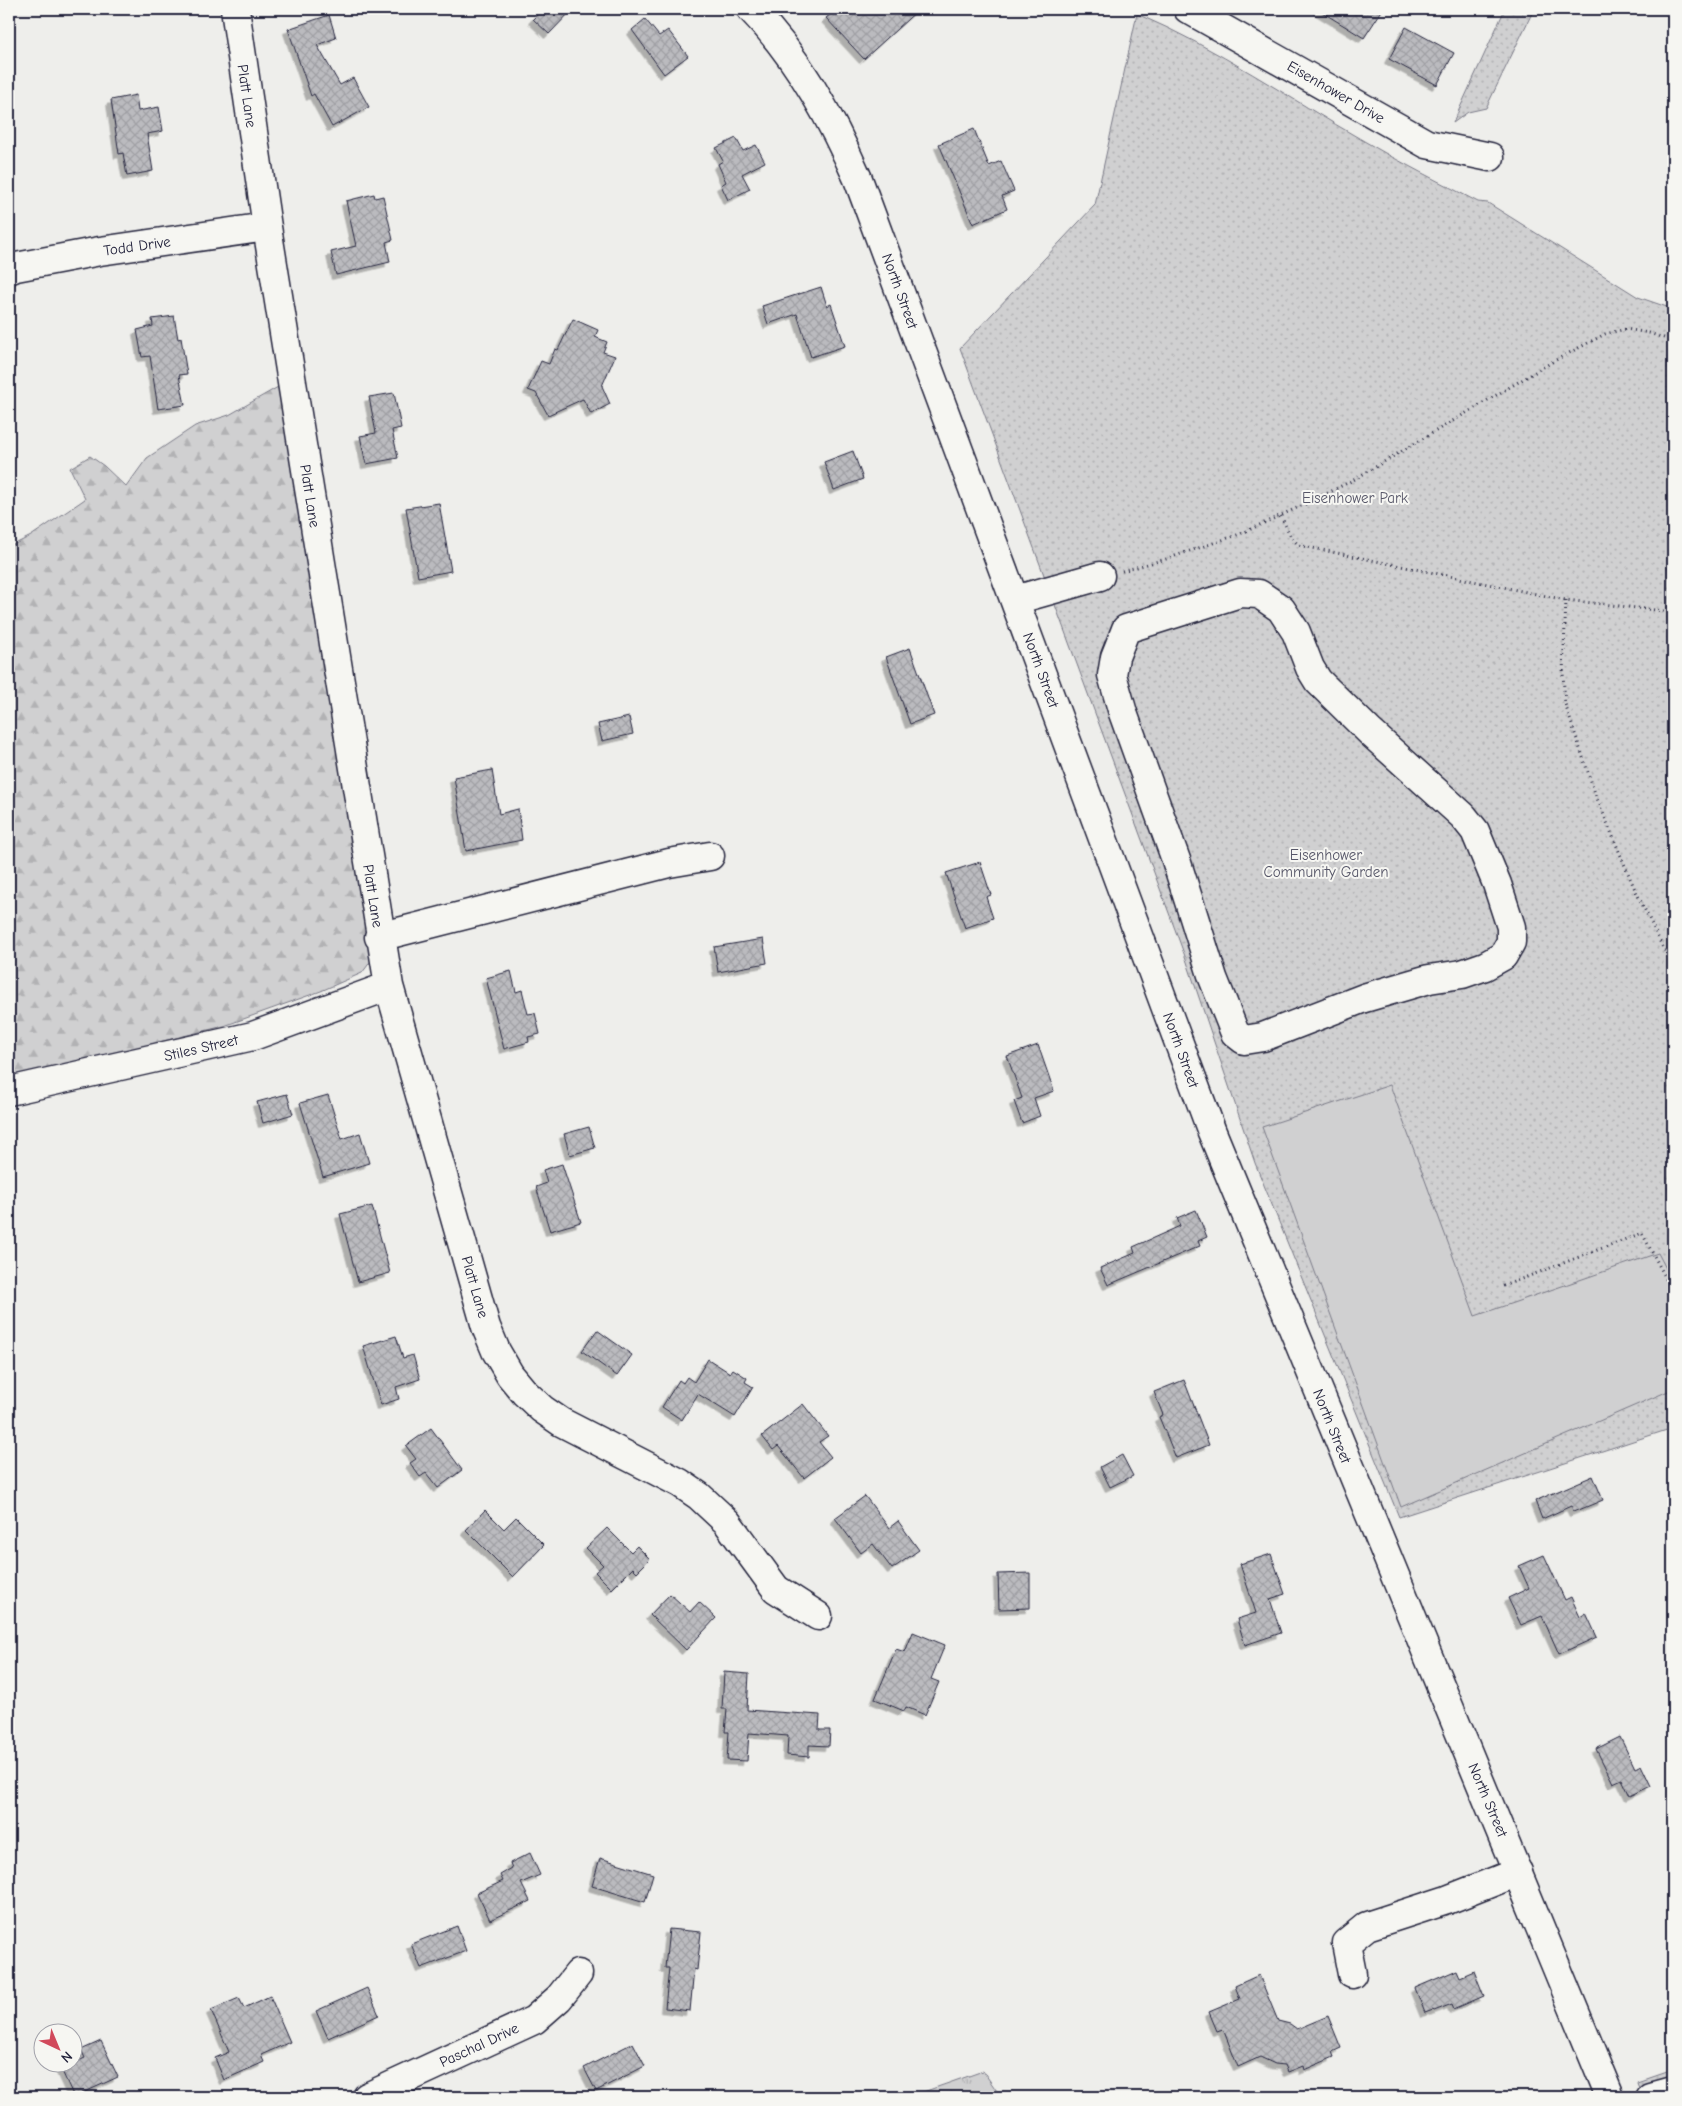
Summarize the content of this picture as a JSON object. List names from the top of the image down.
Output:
{
  "streets": {
    "street": [
      "Eisenhower Drive",
      "Platt Lane",
      "Todd Drive",
      "North Street",
      "Stiles Street",
      "Paschal Drive"
    ]
  },
  "crossings": [
    ["Platt Lane", "Todd Drive"],
    ["Platt Lane", "Stiles Street"]
  ],
  "parks": ["Eisenhower Park", "Eisenhower Community Garden"],
  "north": "bottom right"
}
